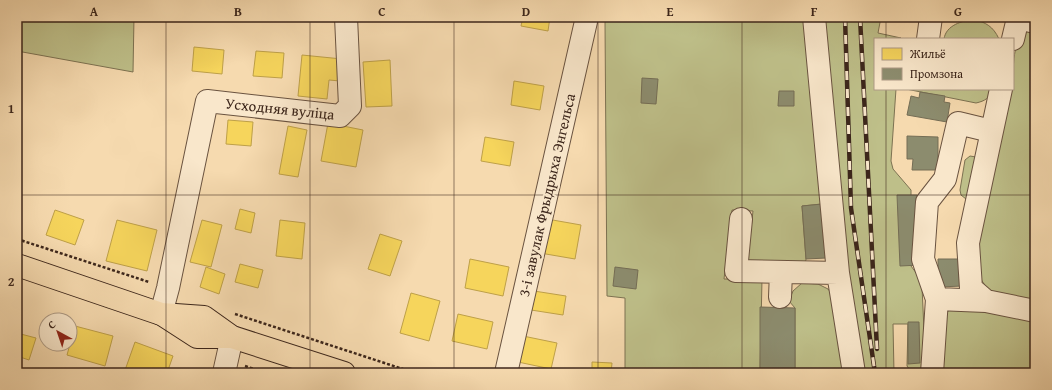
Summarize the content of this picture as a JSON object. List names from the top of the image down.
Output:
{
  "streets": {
    "street": ["Усходняя вуліца", "3-і завулак Фрыдрыха Энгельса"]
  },
  "legend": ["Жильё", "Промзона"],
  "north": "top left",
  "grid": {
    "columns": [
      "A",
      "B",
      "C",
      "D",
      "E",
      "F",
      "G"
    ],
    "rows": ["1", "2"]
  }
}
